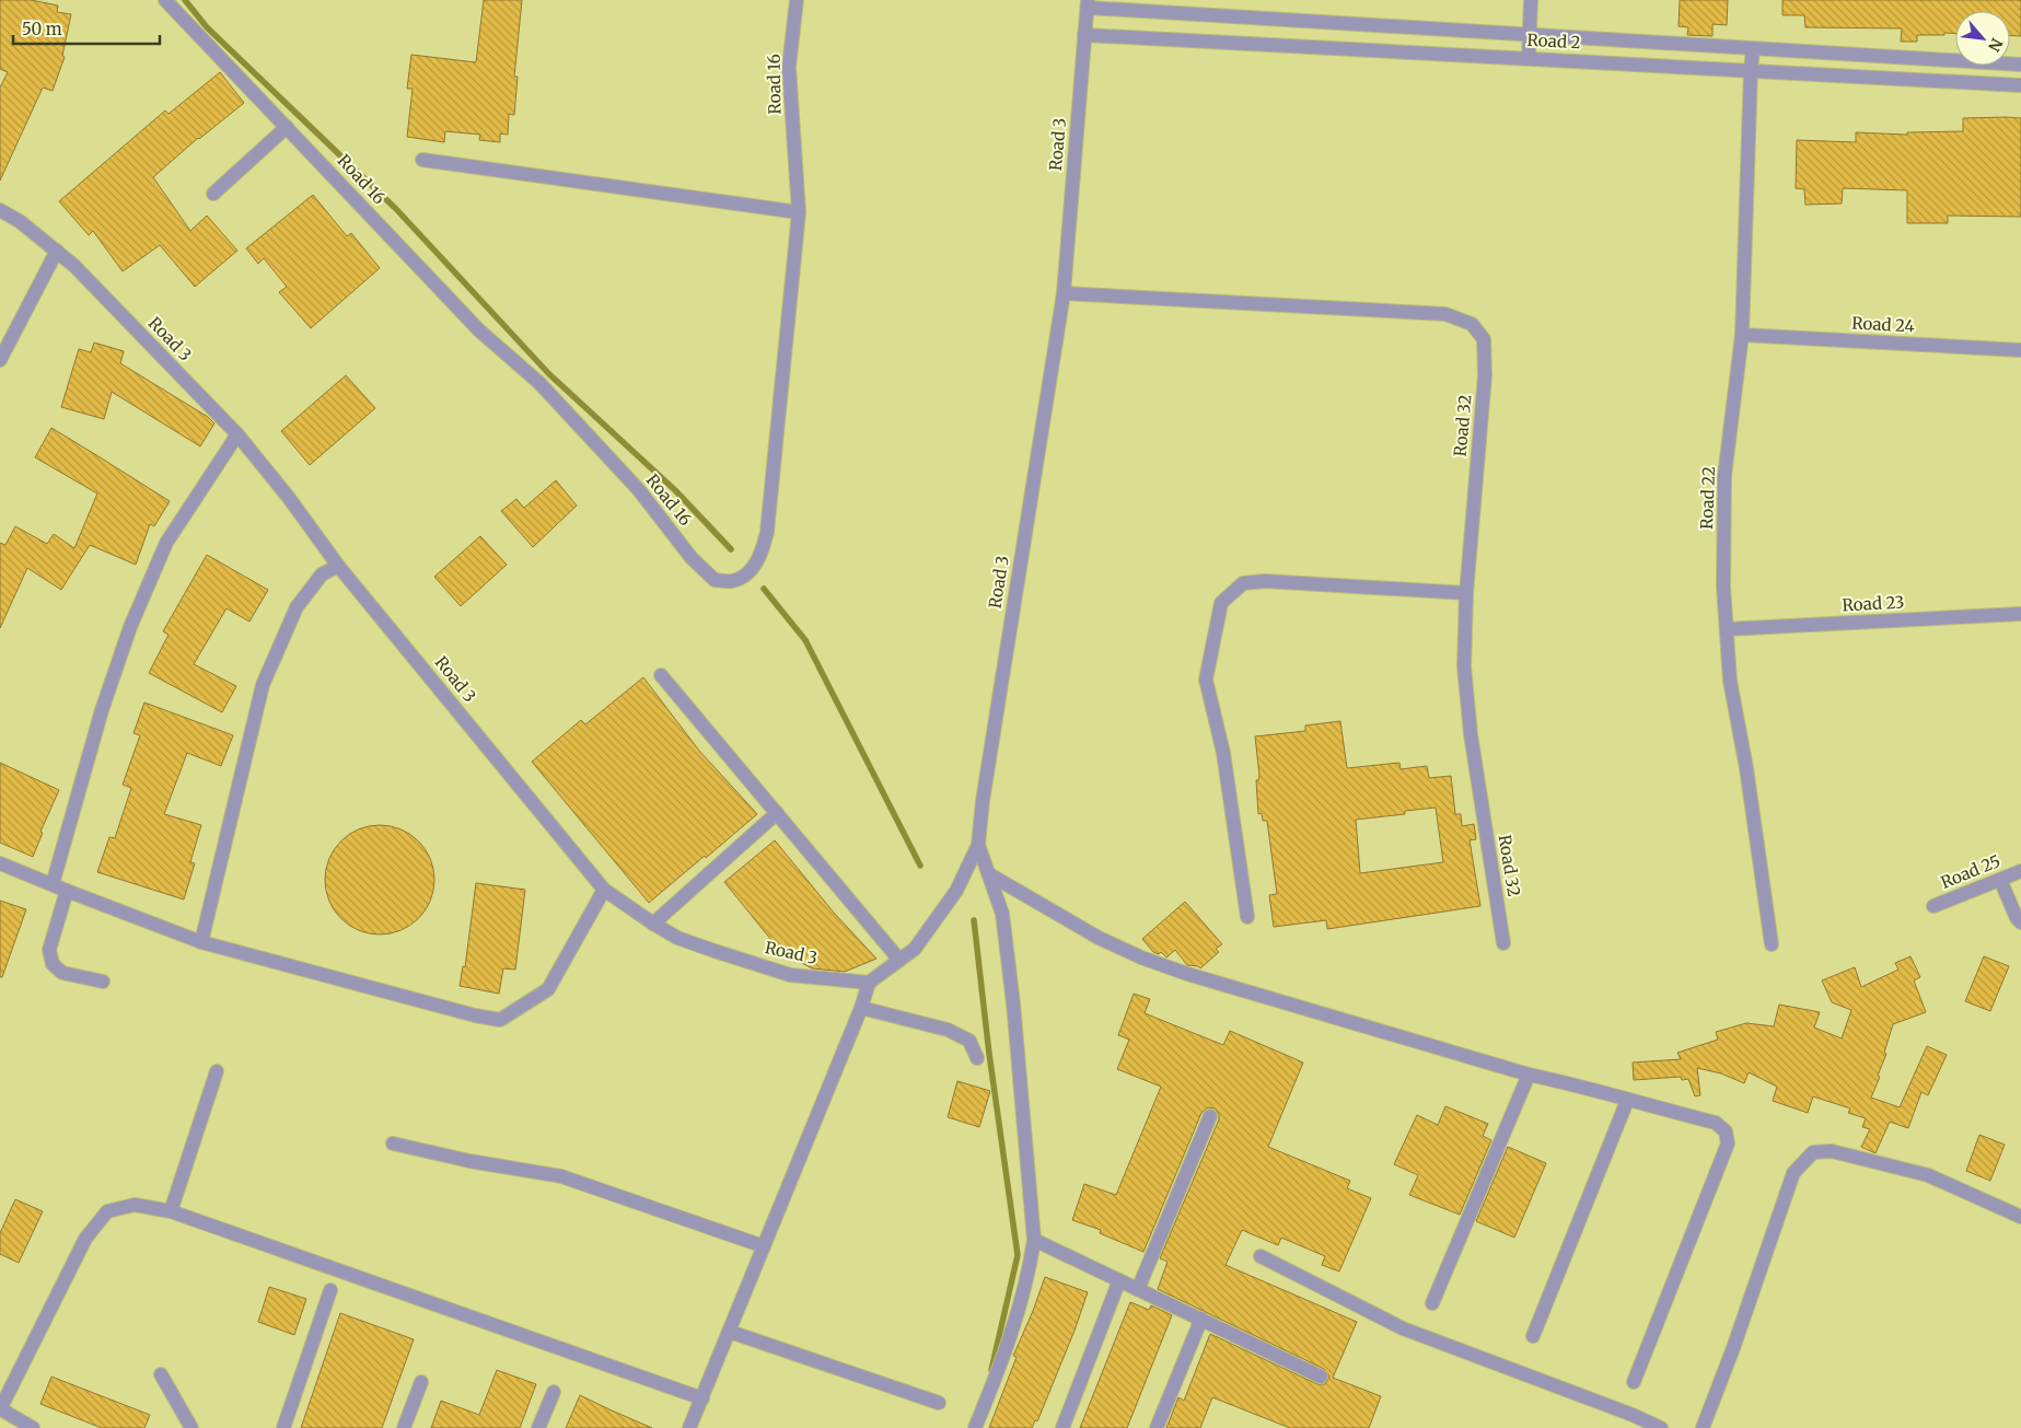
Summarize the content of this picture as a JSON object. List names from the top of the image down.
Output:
{
  "streets": {
    "street": [
      "Road 2",
      "Road 16",
      "Road 3",
      "Road 24",
      "Road 32",
      "Road 22",
      "Road 23",
      "Road 25"
    ]
  },
  "crossings": [
    ["Road 2", "Road 3"],
    ["Road 2", "Road 22"],
    ["Road 3", "Road 32"],
    ["Road 24", "Road 22"],
    ["Road 22", "Road 23"]
  ],
  "scale_bar": "50 m",
  "north": "bottom right"
}
